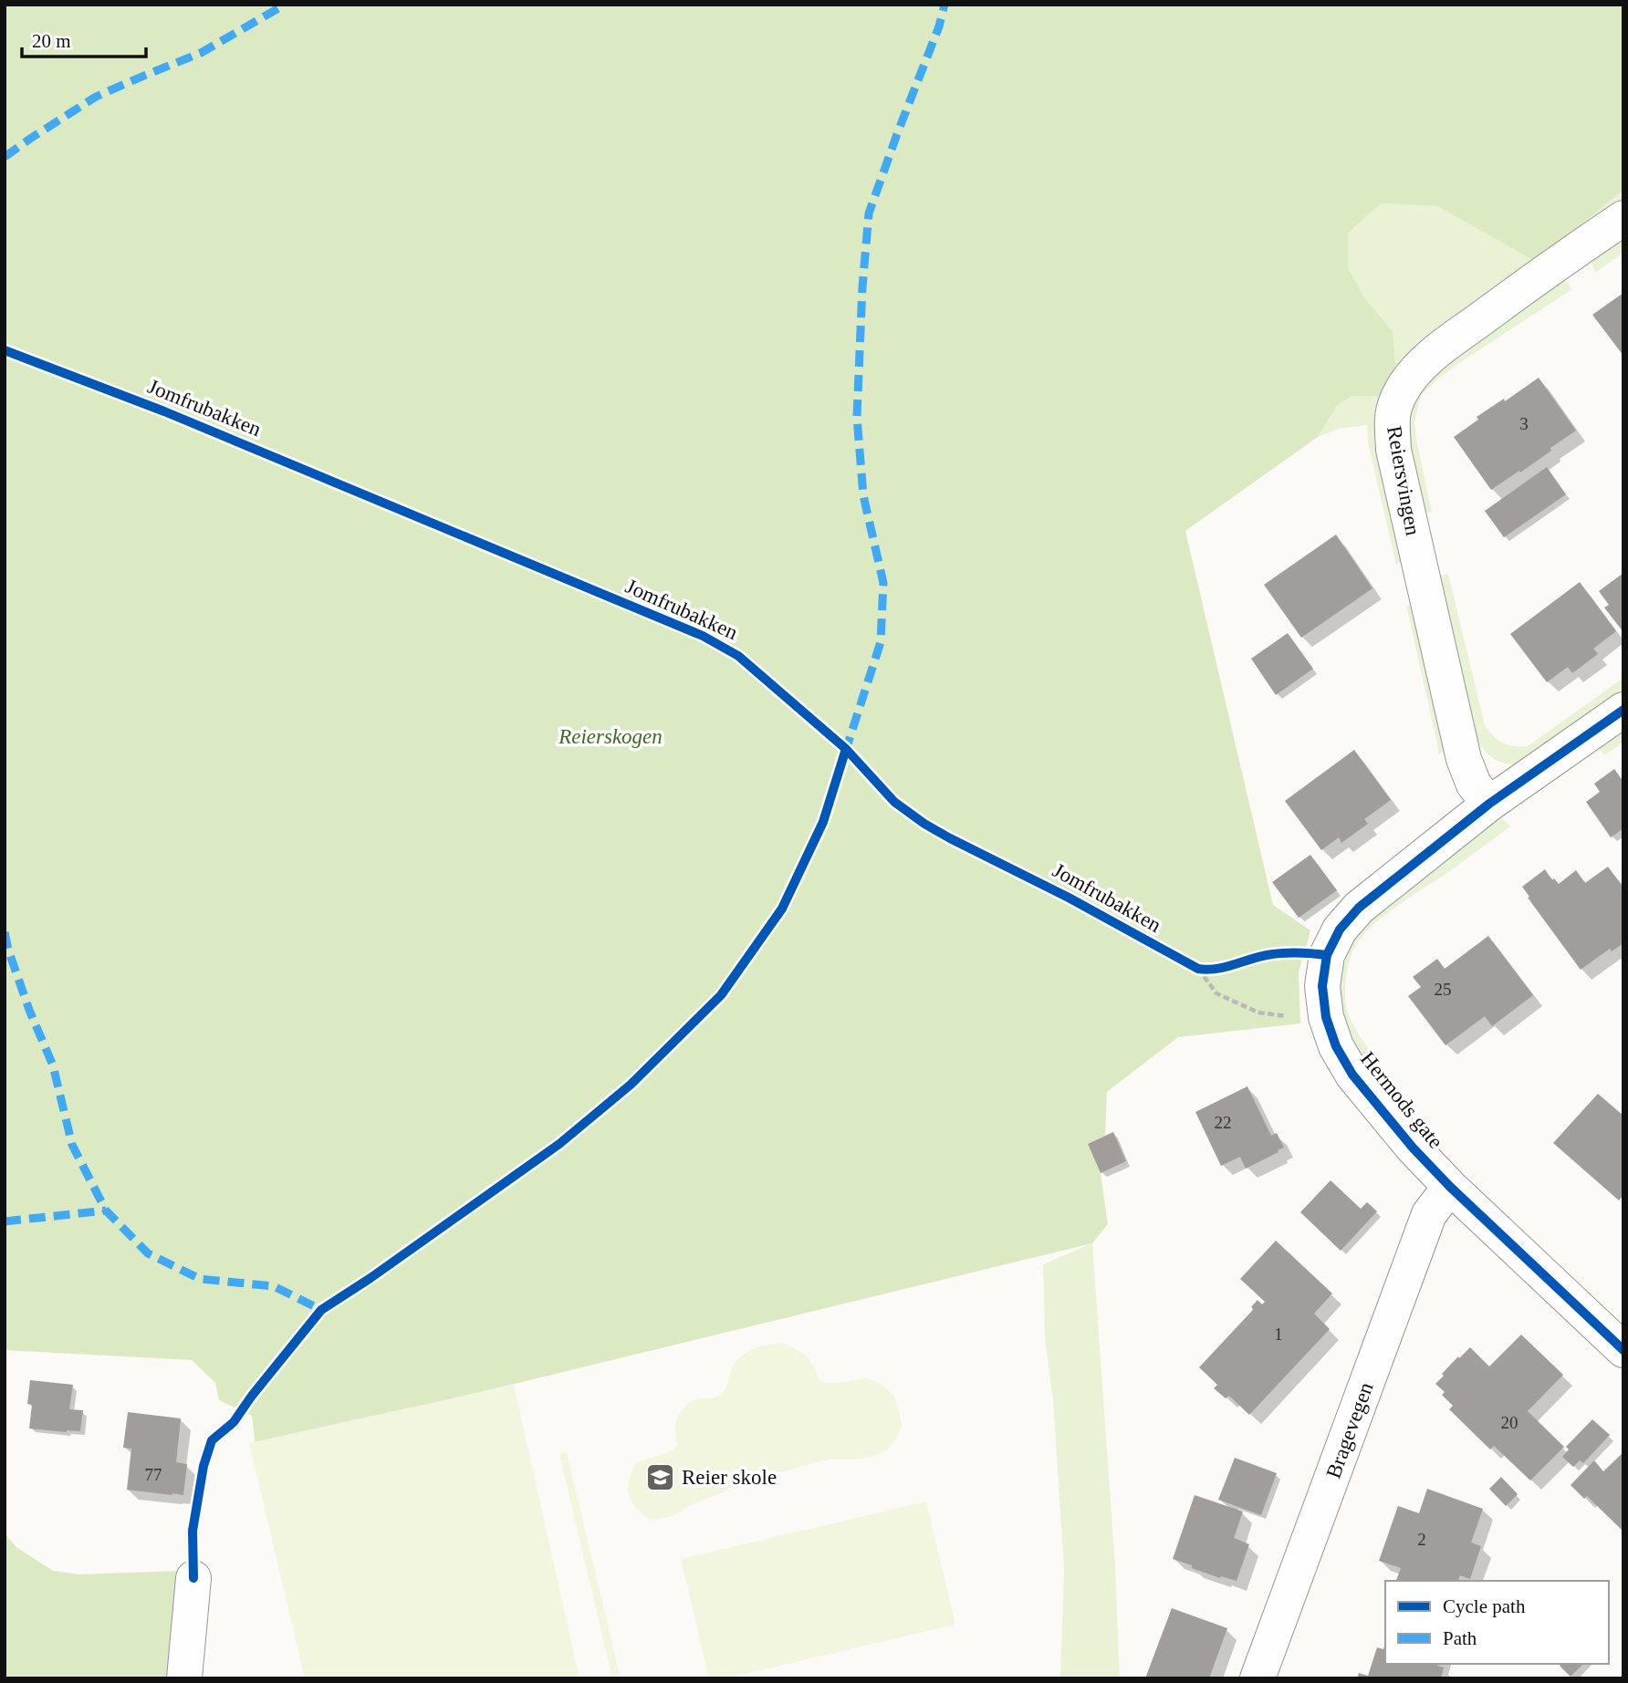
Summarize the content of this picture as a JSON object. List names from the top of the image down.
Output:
{
  "streets": {
    "street": ["Reiersvingen", "Hermods gate", "Bragevegen"],
    "cycle path": ["Jomfrubakken"]
  },
  "crossings": [
    ["Reiersvingen", "Hermods gate"],
    ["Hermods gate", "Bragevegen"]
  ],
  "parks": ["Reierskogen"],
  "places": {
    "school or university": ["Reier skole"]
  },
  "house_numbers": [
    "3",
    "25",
    "22",
    "1",
    "20",
    "77",
    "2"
  ],
  "legend": ["Cycle path", "Path"],
  "scale_bar": "20 m"
}
